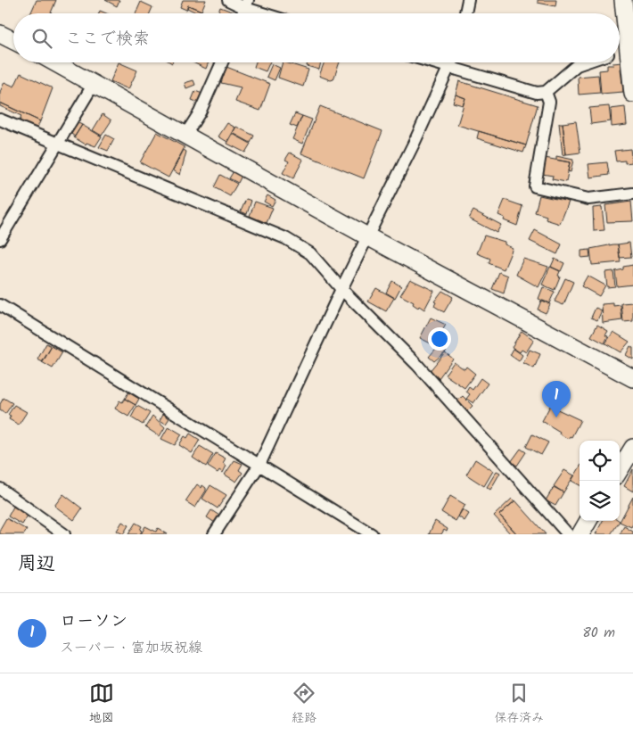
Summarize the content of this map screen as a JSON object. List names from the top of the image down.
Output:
{
  "page": {
    "search": "ここで検索",
    "pins": "1",
    "heading": "周辺",
    "list": [
      {
        "mark": "1",
        "name": "ローソン",
        "note": "スーパー · 富加坂祝線",
        "value": "80 m"
      }
    ],
    "nav": ["地図", "経路", "保存済み"]
  }
}
